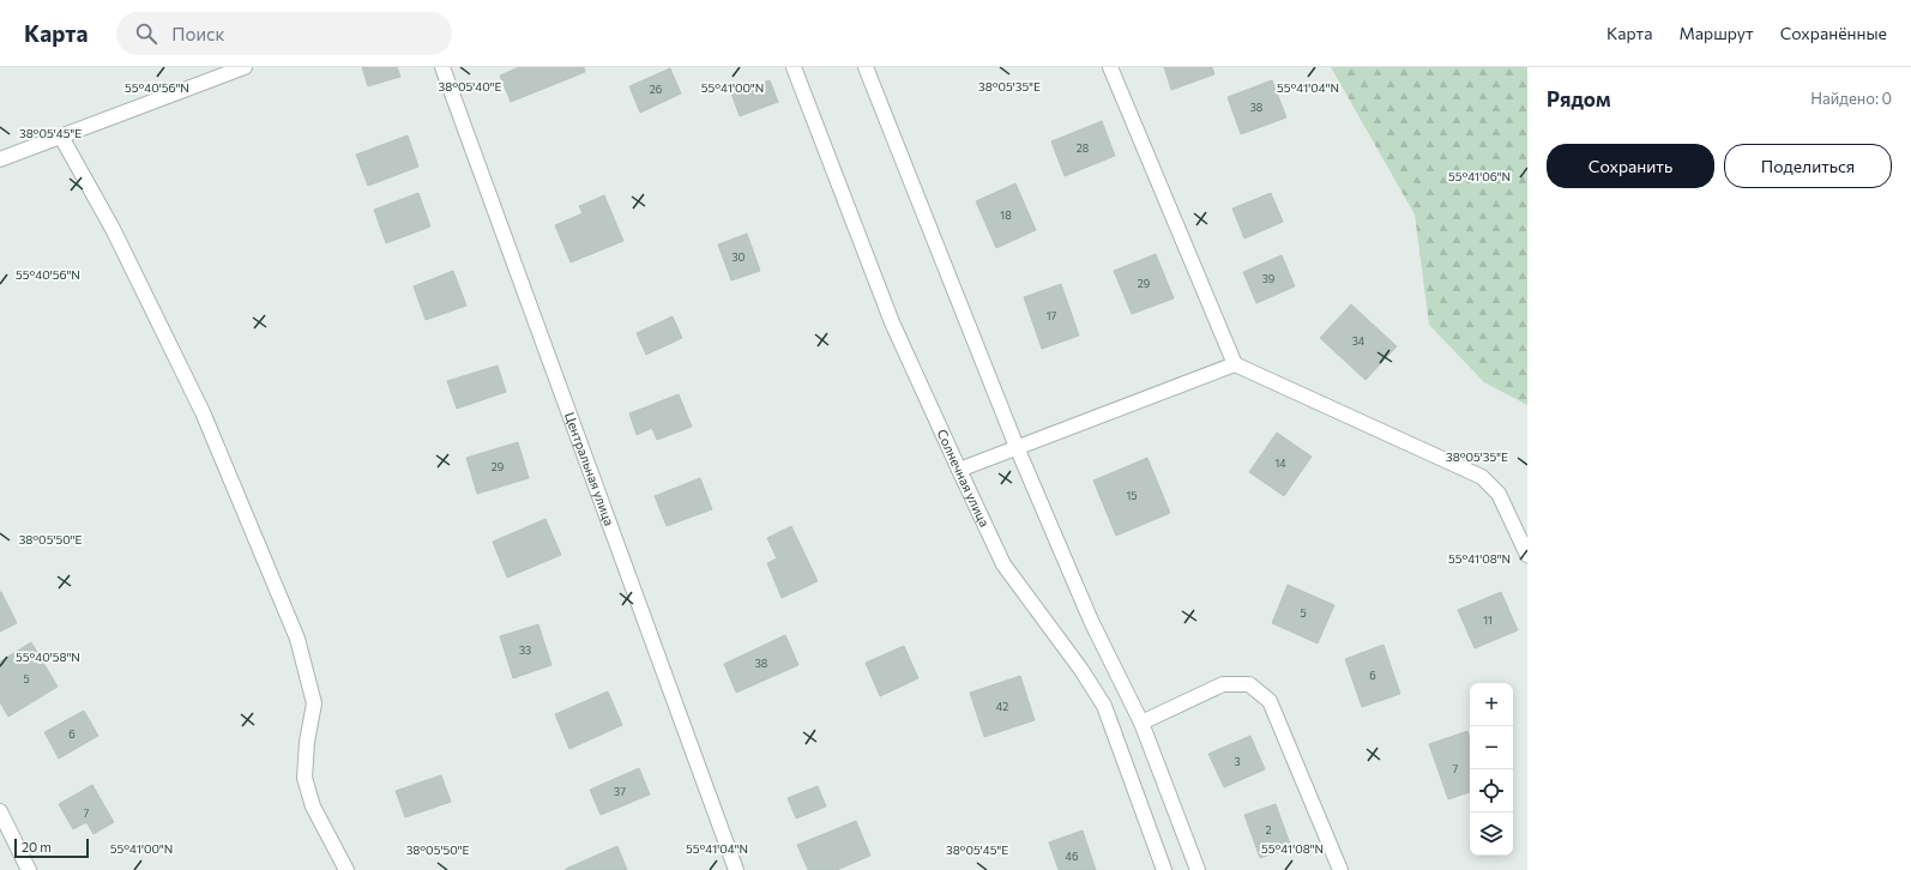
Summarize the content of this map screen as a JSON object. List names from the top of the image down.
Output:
{
  "streets": {
    "street": ["Центральная улица", "Солнечная улица"]
  },
  "house_numbers": [
    "26",
    "38",
    "28",
    "18",
    "30",
    "39",
    "29",
    "17",
    "34",
    "14",
    "29",
    "15",
    "5",
    "11",
    "33",
    "38",
    "6",
    "5",
    "42",
    "6",
    "3",
    "7",
    "37",
    "7",
    "2",
    "46"
  ],
  "scale_bar": "20 m",
  "page": {
    "header": "Карта",
    "search": "Поиск",
    "nav": ["Карта", "Маршрут", "Сохранённые"],
    "heading": ["Рядом", "Найдено: 0"],
    "buttons": ["Сохранить", "Поделиться"],
    "map_buttons": ["+", "−"],
    "scale": "20 m"
  },
  "coordinates": [
    "38°05'40\"E",
    "38°05'35\"E",
    "55°40'56\"N",
    "55°41'00\"N",
    "55°41'04\"N",
    "38°05'45\"E",
    "55°41'06\"N",
    "38°05'50\"E",
    "55°41'08\"N",
    "55°40'58\"N"
  ]
}
